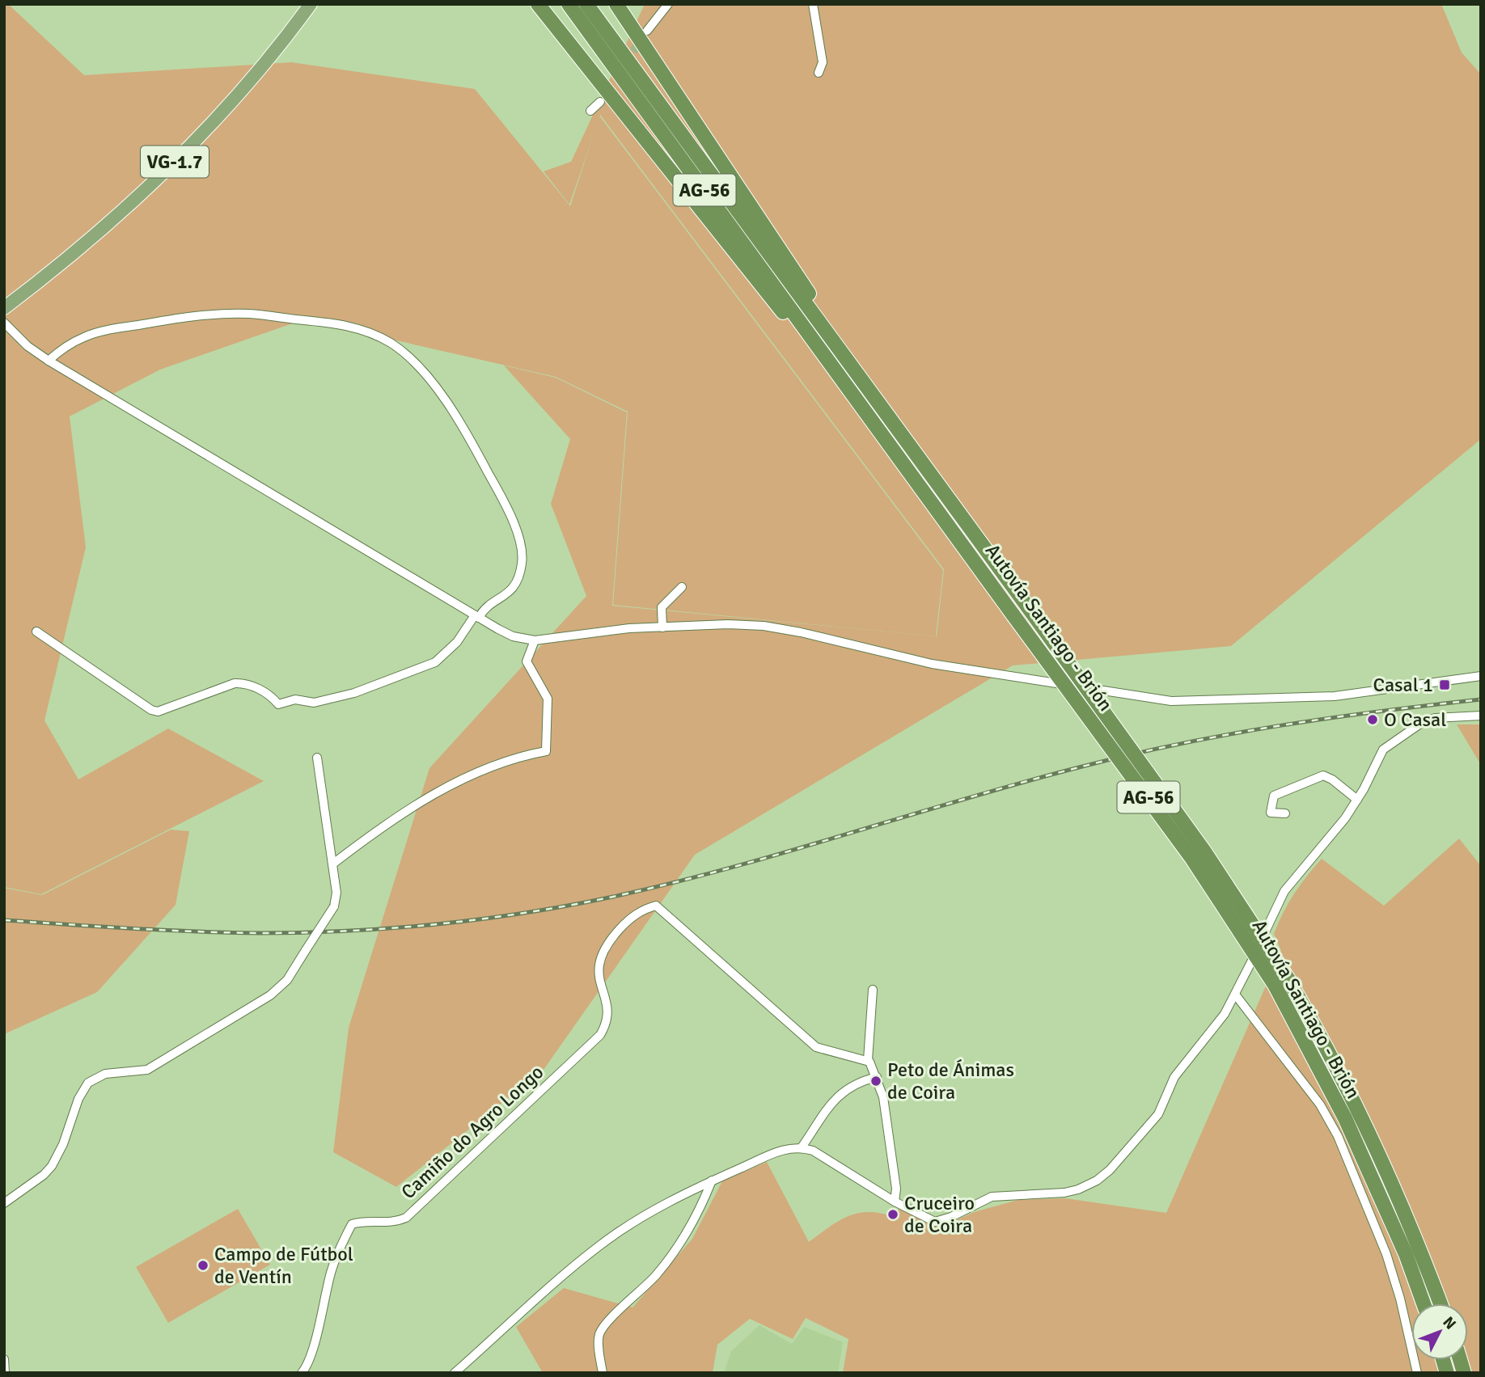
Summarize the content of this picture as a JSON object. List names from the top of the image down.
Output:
{
  "streets": {
    "highway": ["VG-1.7", "AG-56", "Autovía Santiago - Brión"],
    "street": ["Camiño do Agro Longo"]
  },
  "places": {
    "transit": ["Casal 1"],
    "other": [
      "O Casal",
      "Peto de Ánimas de Coira",
      "Cruceiro de Coira",
      "Campo de Fútbol de Ventín"
    ]
  },
  "north": "top right"
}
